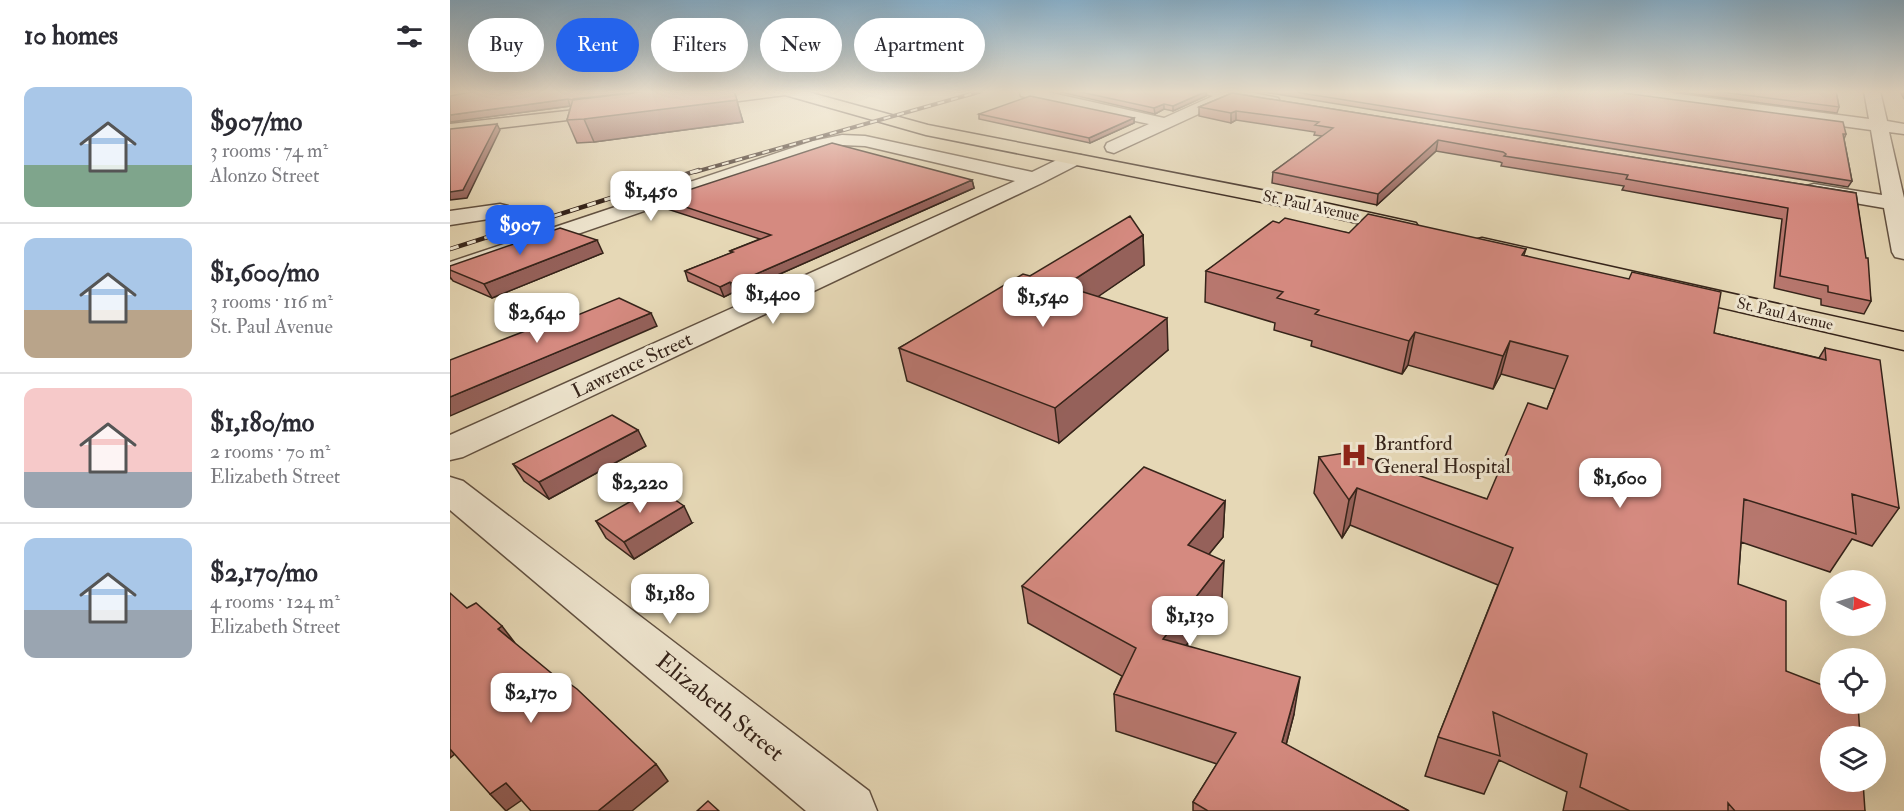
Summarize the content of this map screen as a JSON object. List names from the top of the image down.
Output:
{
  "streets": {
    "main road": ["St. Paul Avenue"],
    "street": ["Lawrence Street", "Elizabeth Street"]
  },
  "crossings": [
    ["St. Paul Avenue", "Lawrence Street"]
  ],
  "places": {
    "hospital": ["Brantford General Hospital"]
  },
  "north": "right",
  "page": {
    "heading": "10 homes",
    "chip": [
      "Buy",
      "Rent",
      "Filters",
      "New",
      "Apartment"
    ],
    "list": [
      {
        "name": "$907/mo",
        "note": "3 rooms · 74 m² · Alonzo Street"
      },
      {
        "name": "$1,600/mo",
        "note": "3 rooms · 116 m² · St. Paul Avenue"
      },
      {
        "name": "$1,180/mo",
        "note": "2 rooms · 70 m² · Elizabeth Street"
      },
      {
        "name": "$2,170/mo",
        "note": "4 rooms · 124 m² · Elizabeth Street"
      }
    ],
    "price": [
      "$1,450",
      "$907",
      "$1,400",
      "$1,540",
      "$2,640",
      "$1,600",
      "$2,220",
      "$1,180",
      "$1,130",
      "$2,170"
    ]
  }
}
